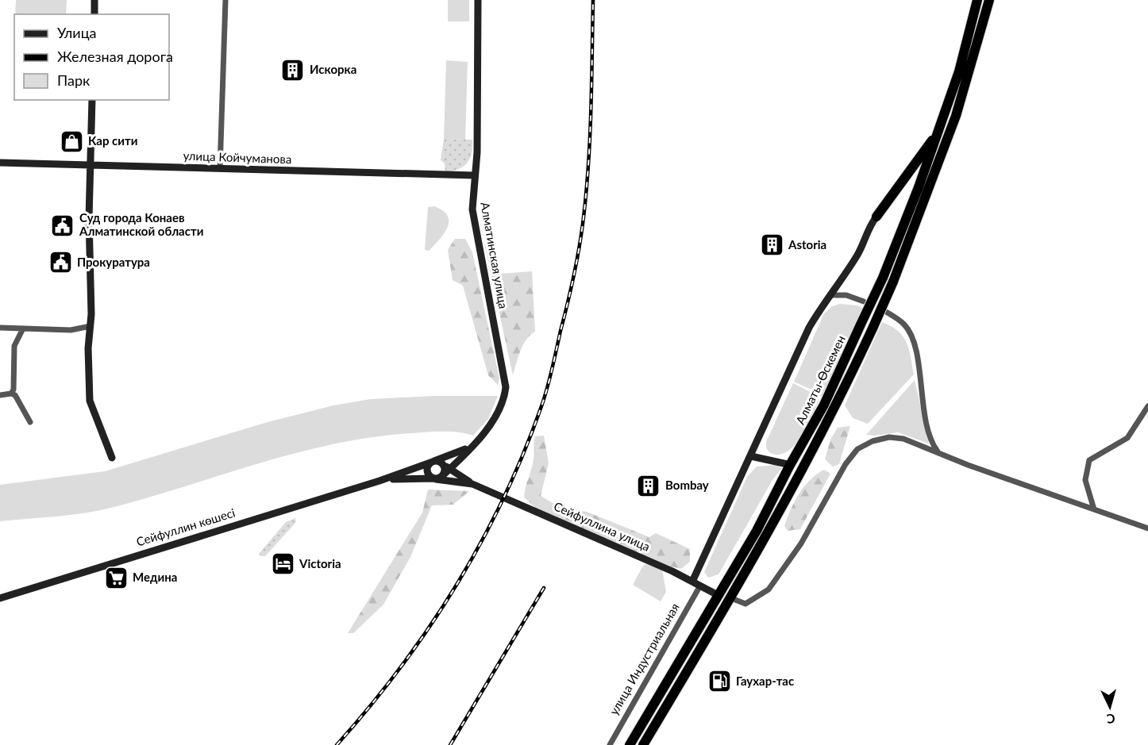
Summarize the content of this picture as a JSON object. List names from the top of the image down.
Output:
{
  "streets": {
    "highway": ["Алматы-Өскемен"],
    "street": [
      "улица Койчуманова",
      "Алматинская улица",
      "Сейфуллина улица",
      "Сейфуллин көшесі",
      "улица Индустриальная"
    ]
  },
  "crossings": [
    ["улица Койчуманова", "Алматинская улица"],
    ["Алматы-Өскемен", "Сейфуллина улица"],
    ["Сейфуллина улица", "улица Индустриальная"]
  ],
  "places": {
    "building": ["Искоркa", "Astoria", "Bombay"],
    "shop": ["Кар сити"],
    "public building": ["Суд города Конаев Алматинской области", "Прокуратура"],
    "hotel": ["Victoria"],
    "supermarket": ["Медина"],
    "fuel station": ["Гаухар-тас"]
  },
  "legend": ["Улица", "Железная дорога", "Парк"],
  "north": "bottom"
}
